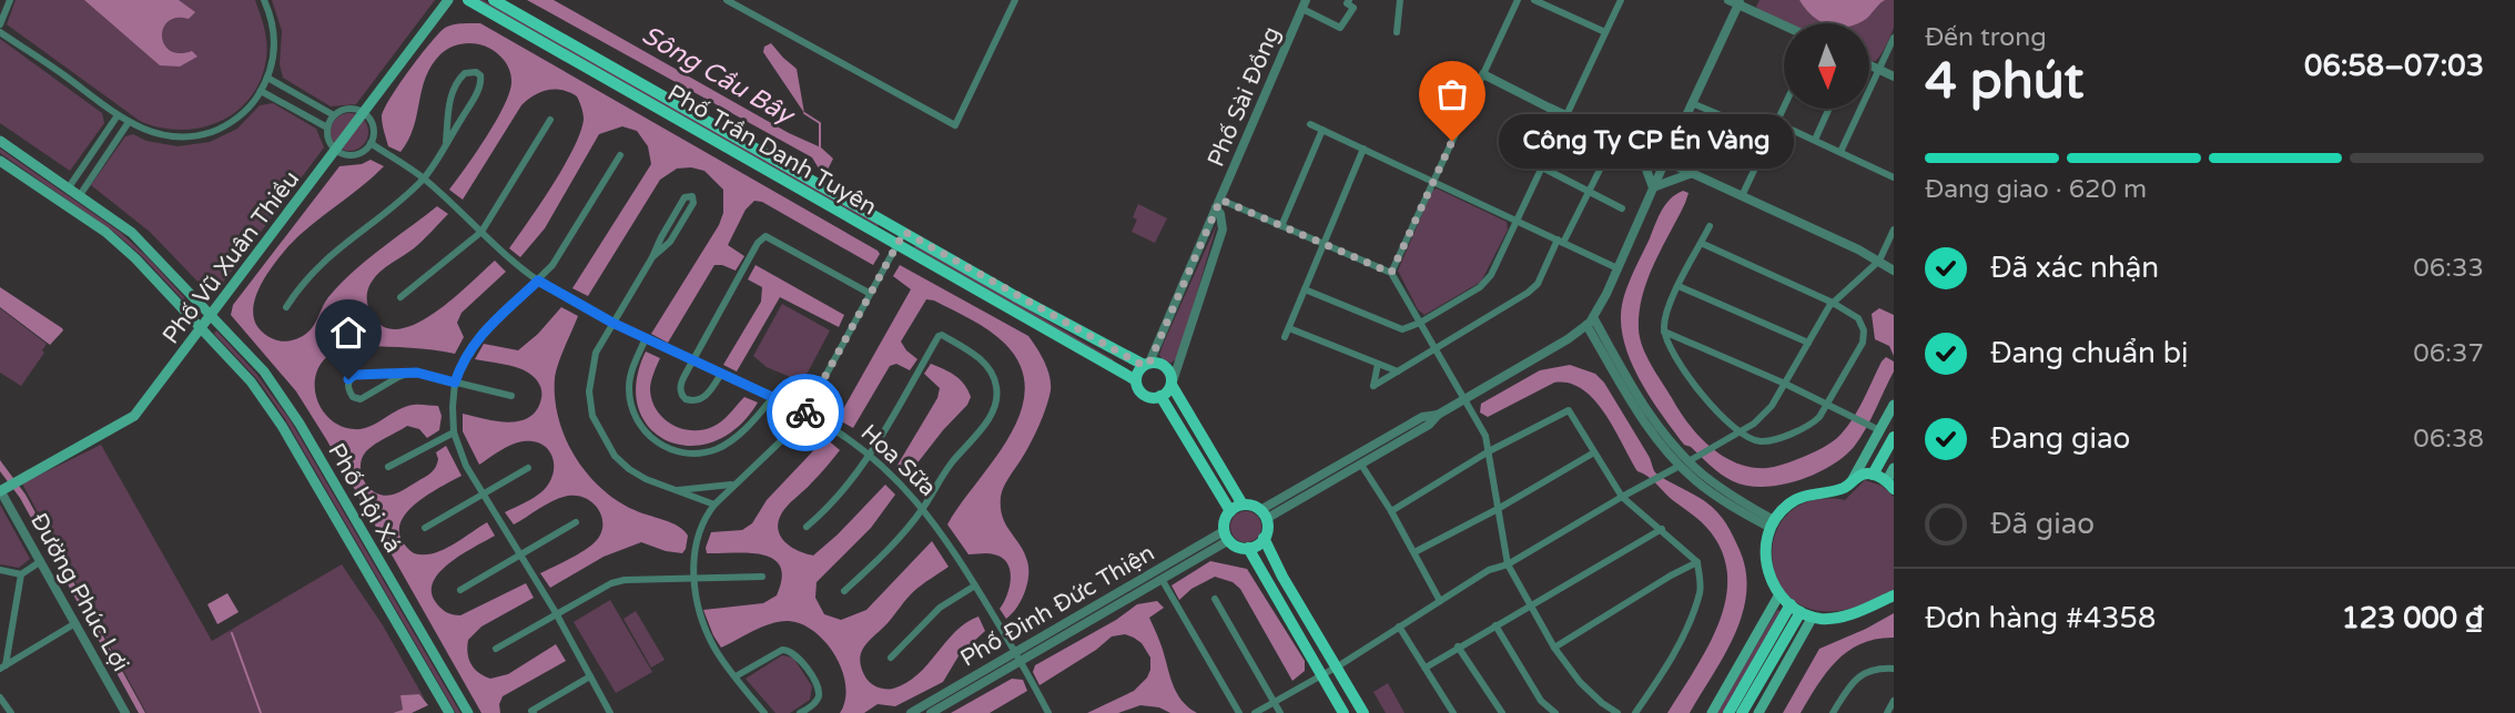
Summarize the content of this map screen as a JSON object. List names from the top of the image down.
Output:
{
  "streets": {
    "main road": ["Phố Trần Danh Tuyên", "Phố Vũ Xuân Thiều", "Phố Hội Xá"],
    "street": [
      "Phố Sài Đồng",
      "Hoa Sữa",
      "Đường Phúc Lợi",
      "Phố Đinh Đức Thiện"
    ]
  },
  "crossings": [
    ["Phố Sài Đồng", "Phố Trần Danh Tuyên"],
    ["Phố Vũ Xuân Thiều", "Phố Hội Xá"],
    ["Phố Vũ Xuân Thiều", "Đường Phúc Lợi"],
    ["Hoa Sữa", "Phố Đinh Đức Thiện"]
  ],
  "water": ["Sông Cầu Bây"],
  "places": ["Công Ty CP Én Vàng"],
  "north": "bottom",
  "page": {
    "heading": ["4 phút", "Đến trong", "06:58–07:03"],
    "panel": ["Đơn hàng #4358", "123 000 ₫"],
    "bubble": "Công Ty CP Én Vàng",
    "bar": "Đang giao · 620 m",
    "list": [
      ["Đã xác nhận", "06:33"],
      ["Đang chuẩn bị", "06:37"],
      ["Đang giao", "06:38"],
      "Đã giao"
    ]
  }
}
